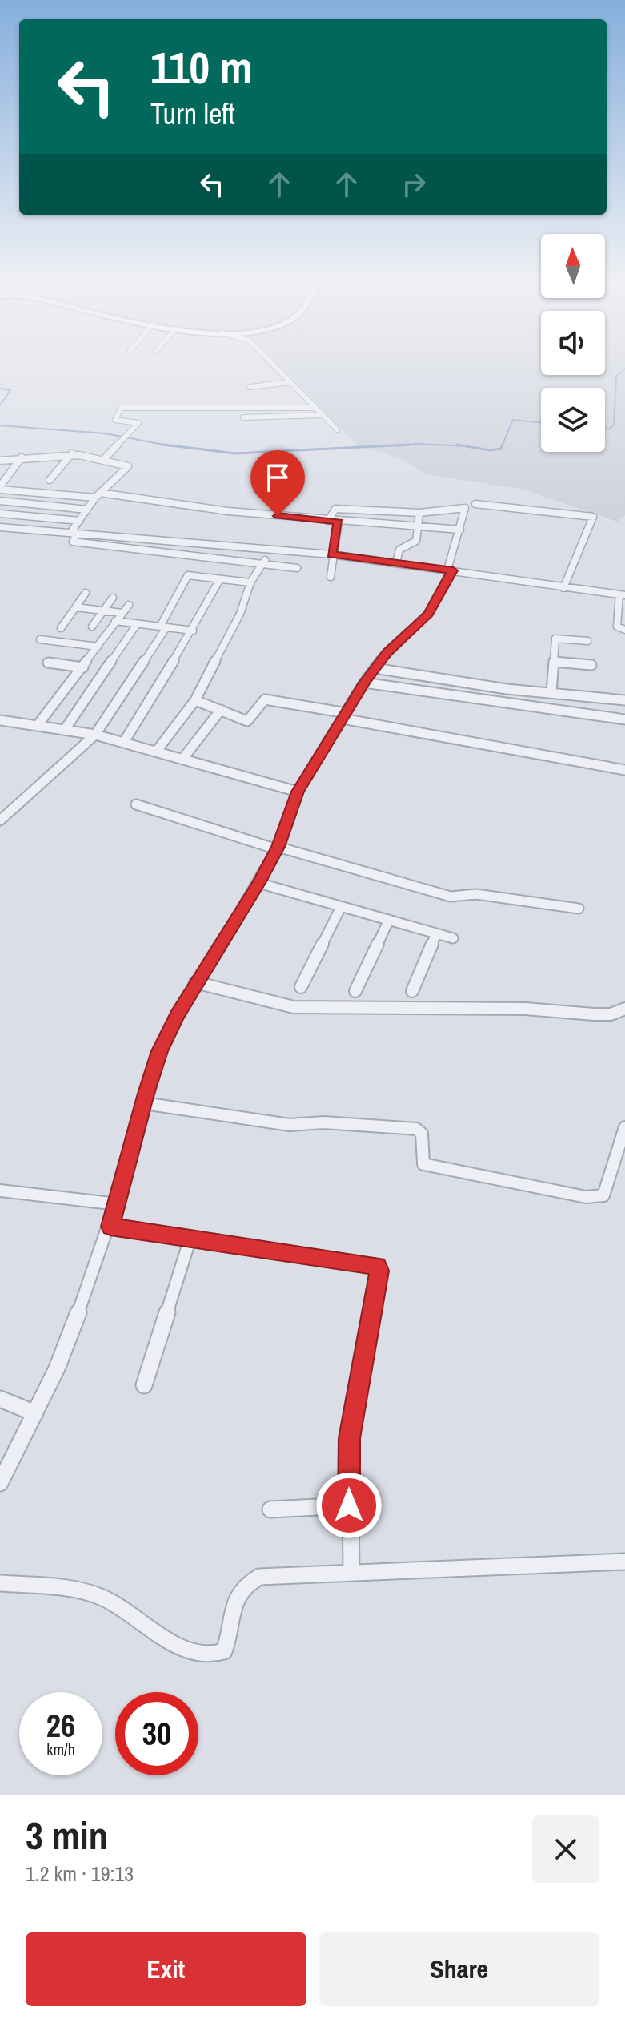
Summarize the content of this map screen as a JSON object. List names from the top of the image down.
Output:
{
  "north": "top",
  "page": {
    "turn": ["110 m", "Turn left"],
    "speed": "26 km/h",
    "limit": "30",
    "heading": ["3 min", "1.2 km · 19:13"],
    "buttons": ["Exit", "Share"]
  }
}
